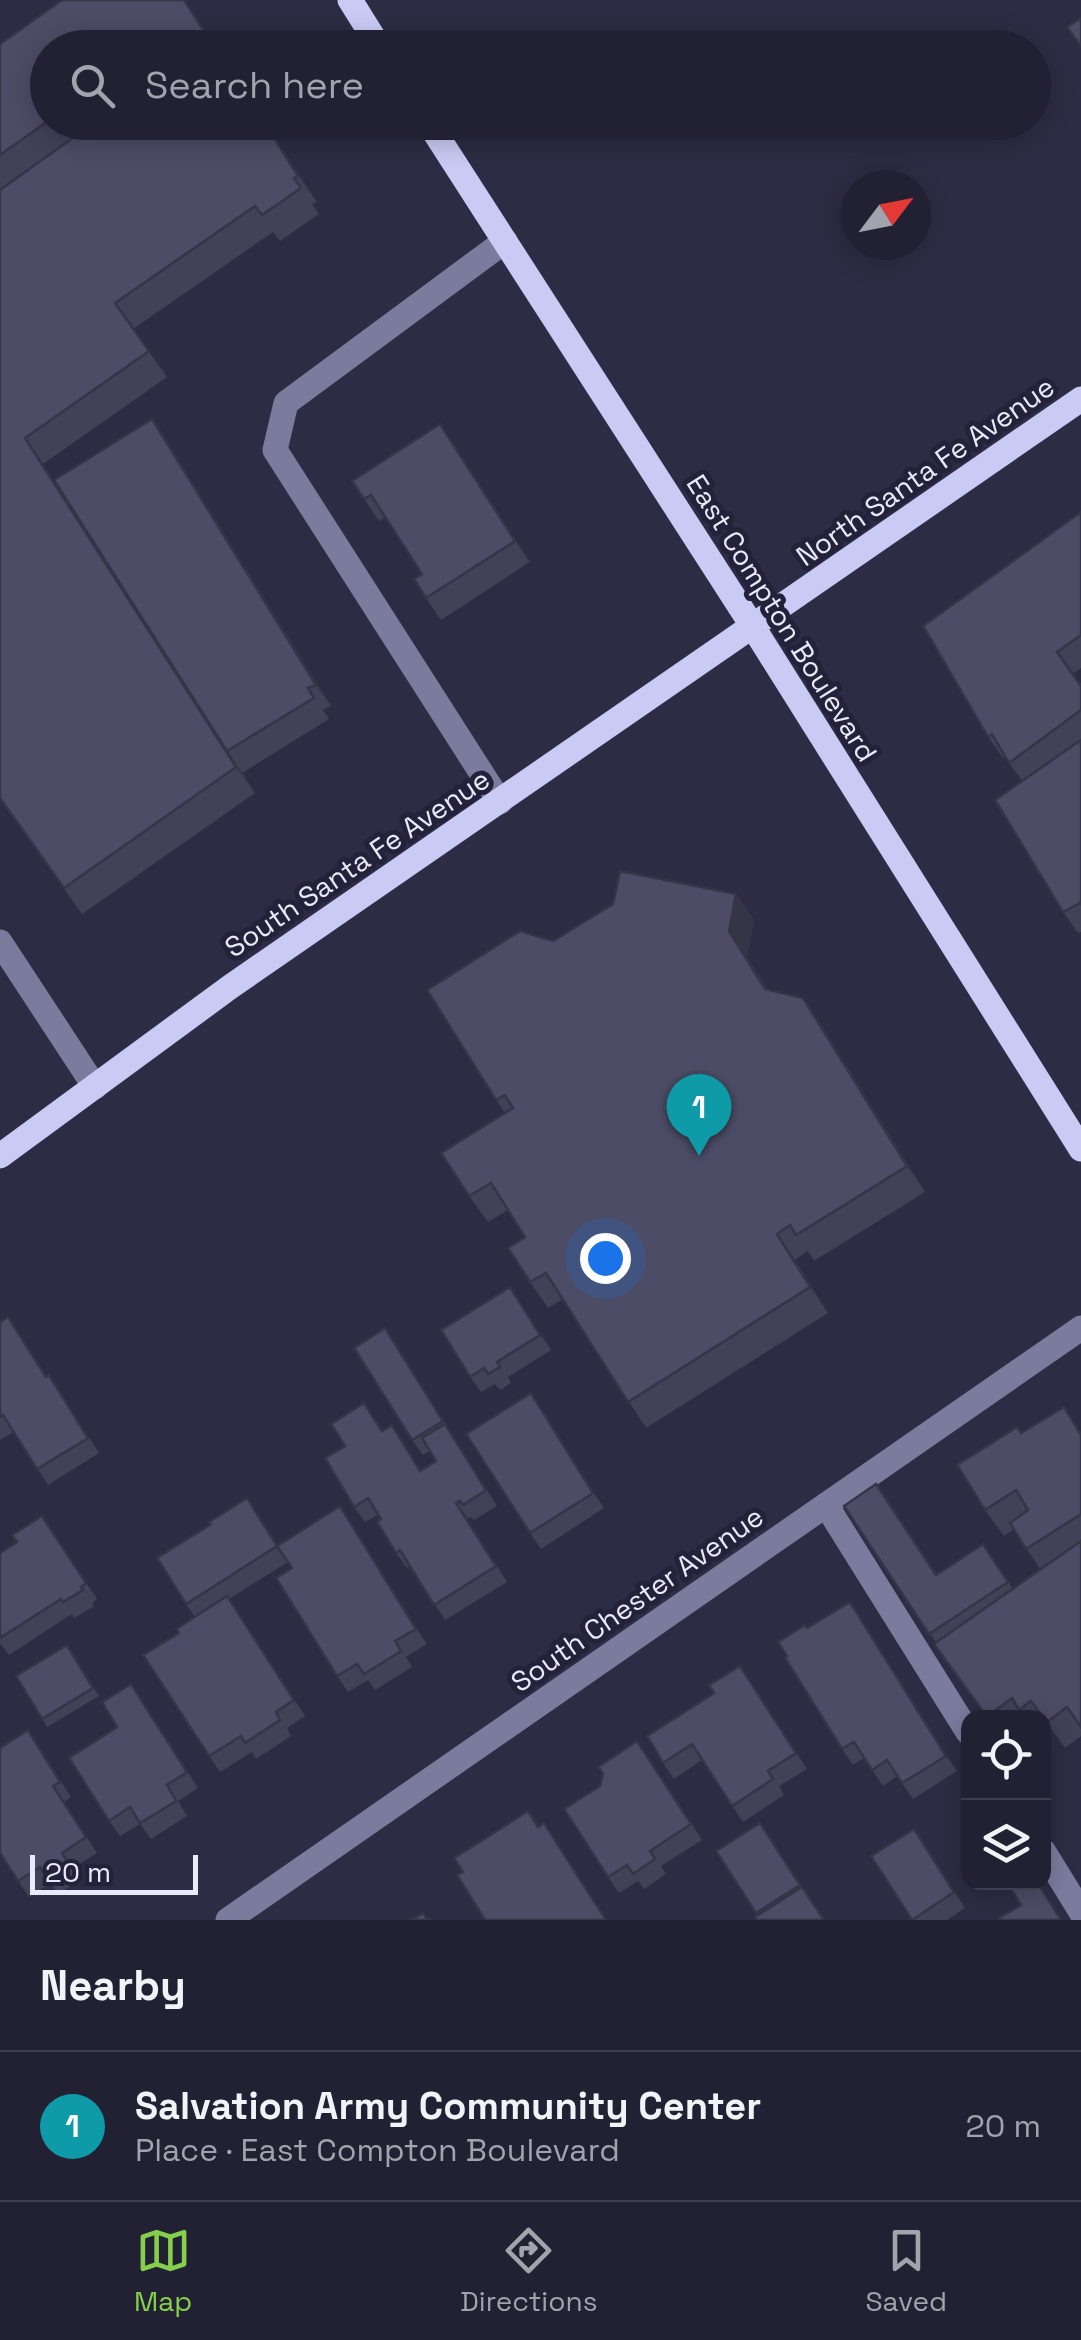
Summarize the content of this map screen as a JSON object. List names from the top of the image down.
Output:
{
  "streets": {
    "main road": ["North Santa Fe Avenue", "East Compton Boulevard", "South Santa Fe Avenue"],
    "street": ["South Chester Avenue"]
  },
  "crossings": [
    ["North Santa Fe Avenue", "East Compton Boulevard"],
    ["North Santa Fe Avenue", "South Santa Fe Avenue"],
    ["East Compton Boulevard", "South Santa Fe Avenue"]
  ],
  "scale_bar": "20 m",
  "north": "top right",
  "page": {
    "search": "Search here",
    "pins": "1",
    "scale": "20 m",
    "heading": "Nearby",
    "list": [
      {
        "mark": "1",
        "name": "Salvation Army Community Center",
        "note": "Place · East Compton Boulevard",
        "value": "20 m"
      }
    ],
    "nav": ["Map", "Directions", "Saved"]
  }
}
